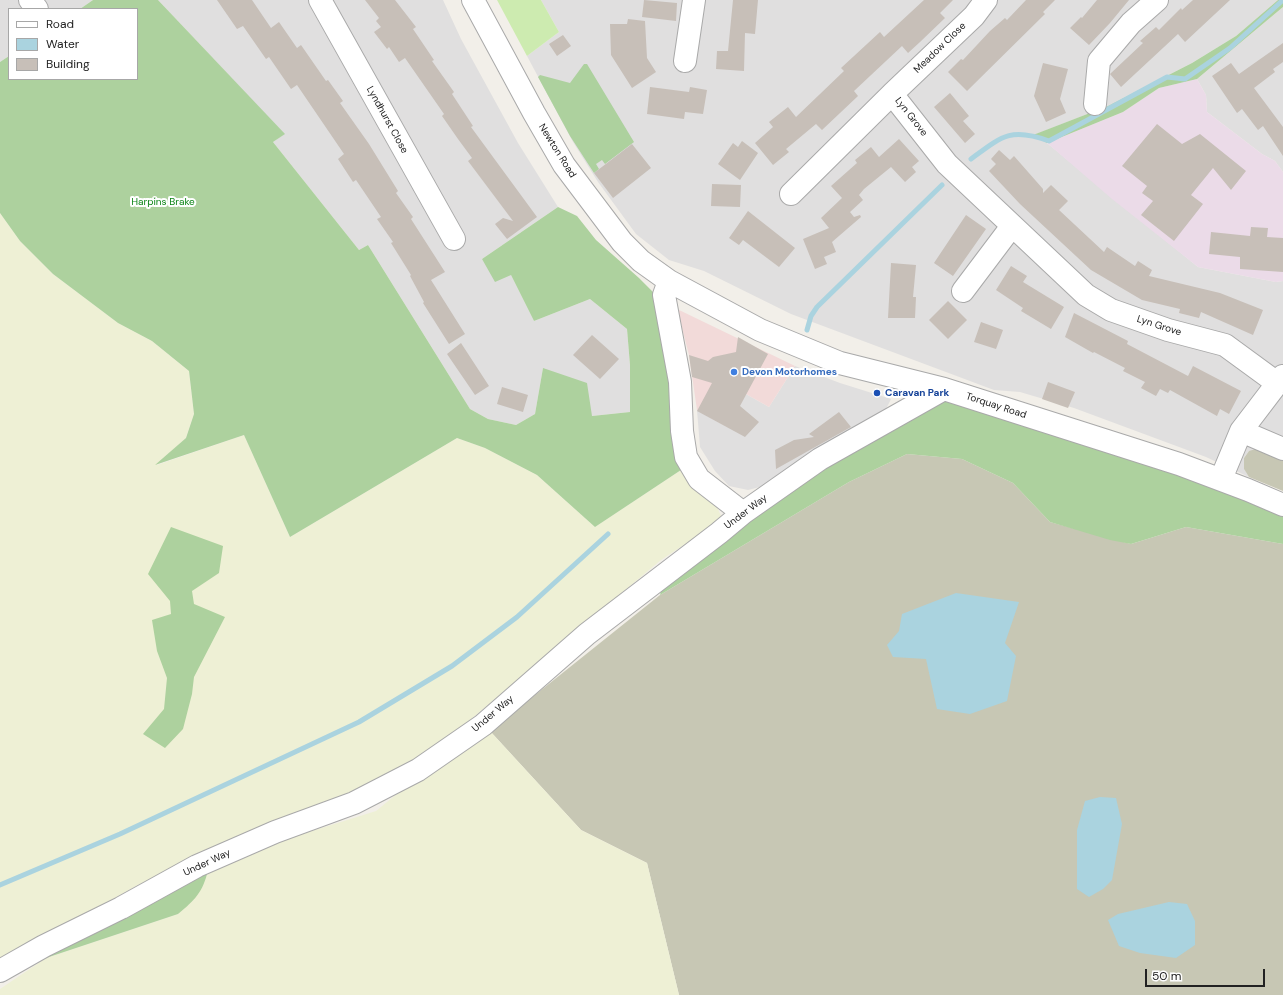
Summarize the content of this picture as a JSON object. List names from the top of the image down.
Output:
{
  "streets": {
    "street": [
      "Meadow Close",
      "Lyn Grove",
      "Lyndhurst Close",
      "Newton Road",
      "Torquay Road",
      "Under Way"
    ]
  },
  "crossings": [
    ["Meadow Close", "Lyn Grove"],
    ["Newton Road", "Torquay Road"],
    ["Torquay Road", "Under Way"]
  ],
  "parks": ["Harpins Brake"],
  "places": ["Devon Motorhomes", "Caravan Park"],
  "legend": ["Road", "Water", "Building"],
  "scale_bar": "50 m"
}
